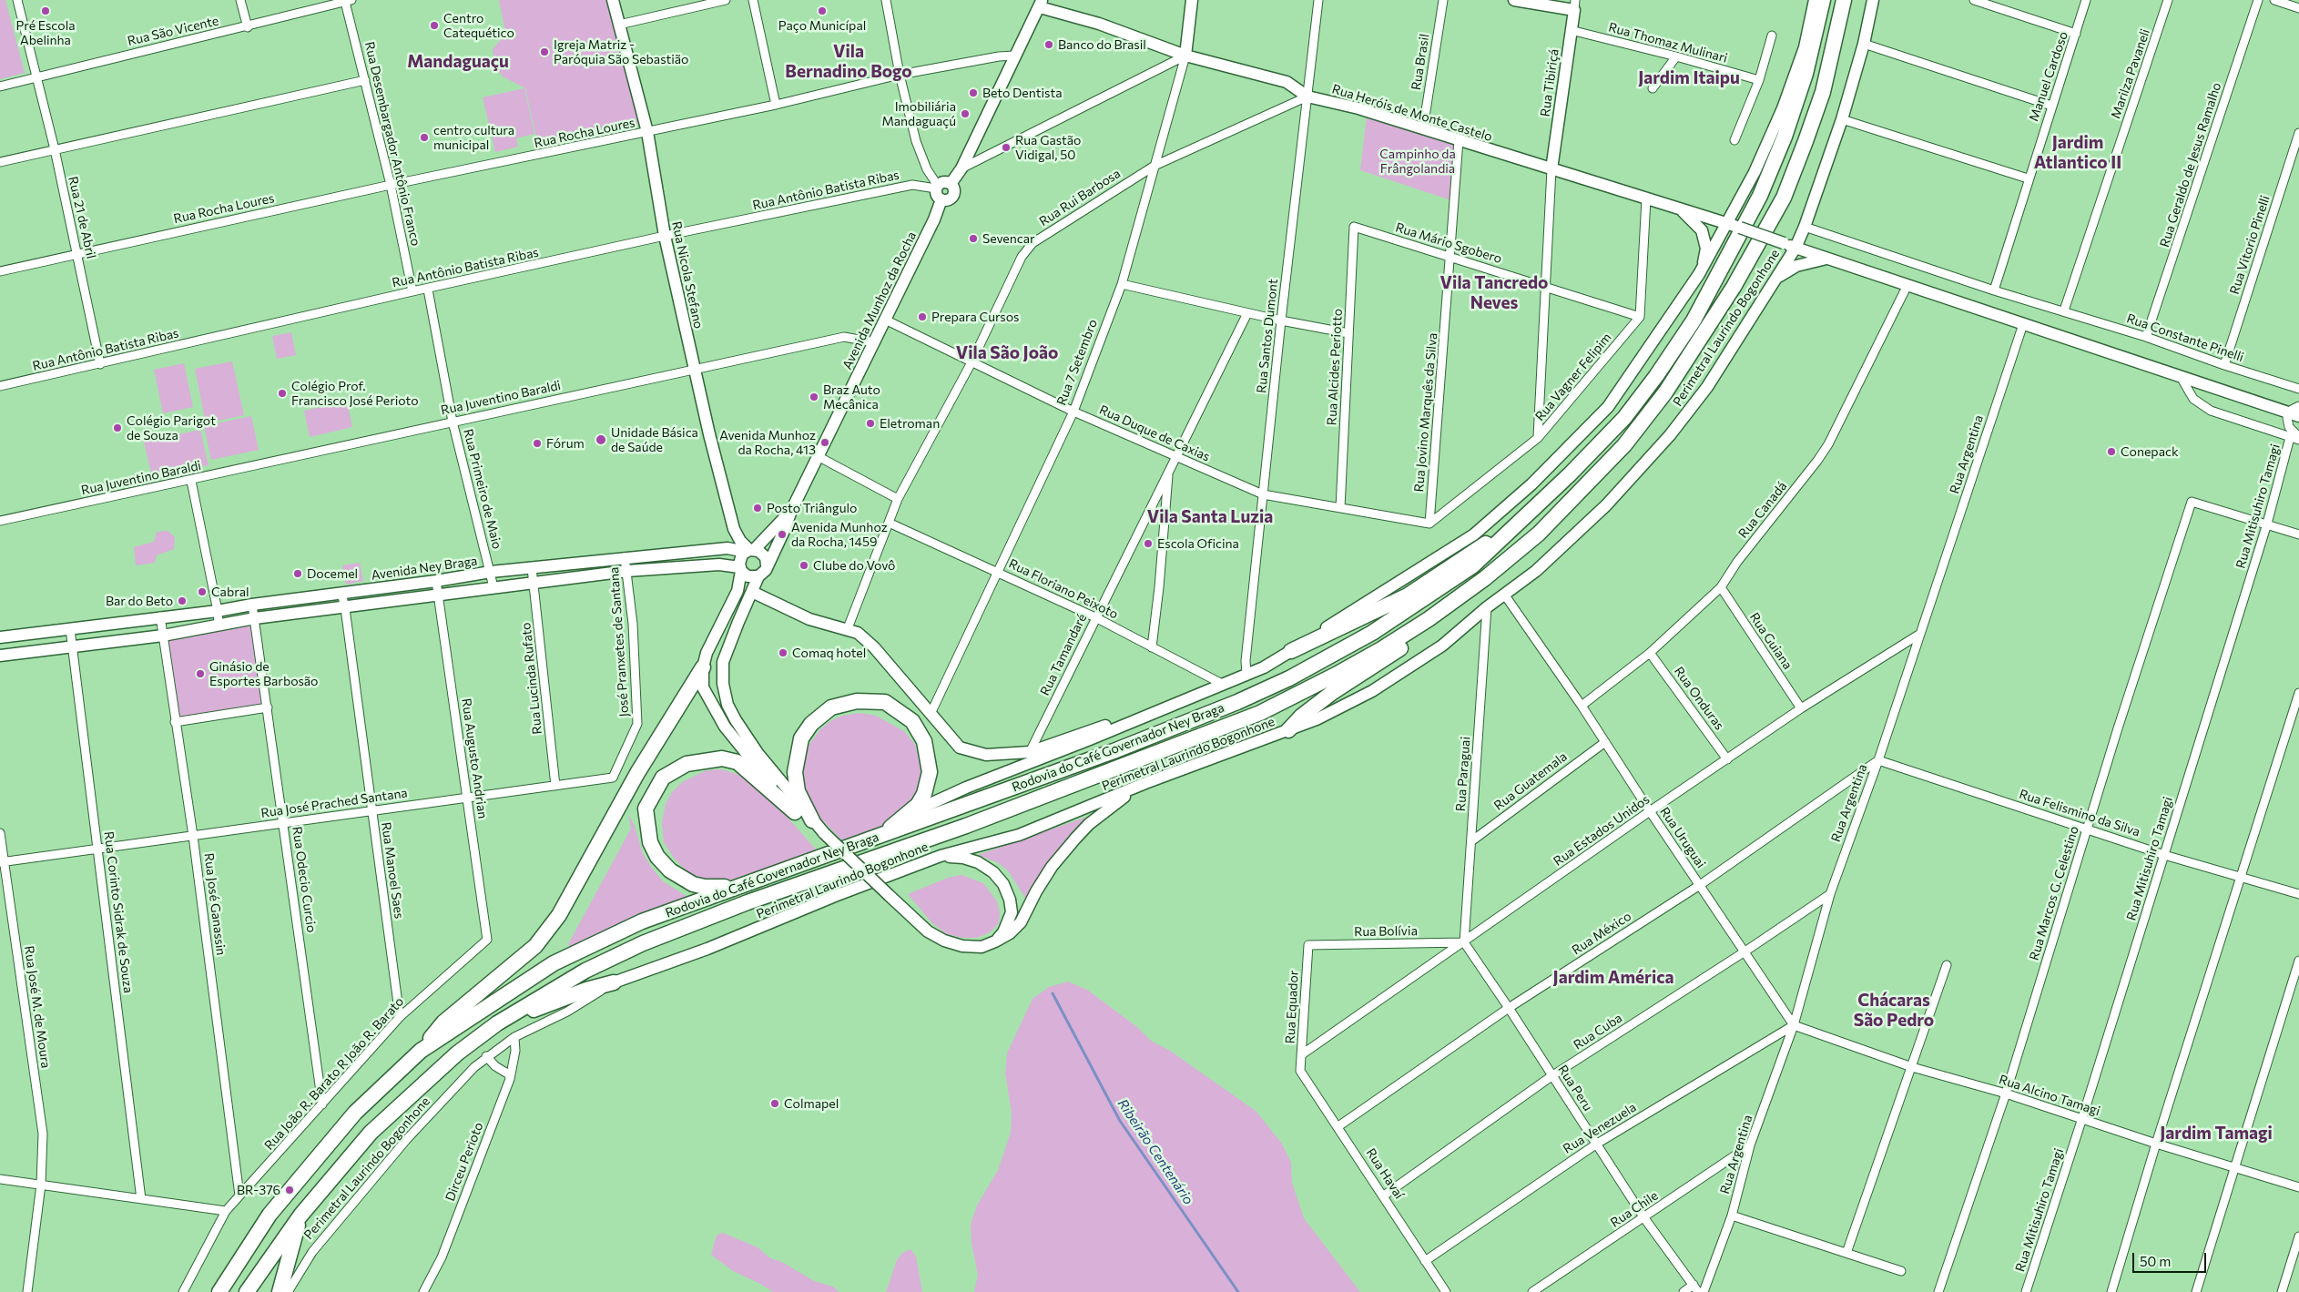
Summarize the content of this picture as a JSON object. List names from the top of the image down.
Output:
{
  "streets": {
    "highway": ["Rodovia do Café Governador Ney Braga"],
    "main road": [
      "Rua Tibiriçá",
      "Rua Heróis de Monte Castelo",
      "Rua Nicola Stefano",
      "Avenida Munhoz da Rocha",
      "Perimetral Laurindo Bogonhone",
      "Rua 7 Setembro",
      "Avenida Ney Braga"
    ],
    "street": [
      "Rua São Vicente",
      "Rua Thomaz Mulinari",
      "Rua Brasil",
      "Marilza Pavaneli",
      "Manuel Cardoso",
      "Rua Rocha Loures",
      "Rua Desembargador Antônio Franco",
      "Rua Geraldo de Jesus Ramalho",
      "Rua Antônio Batista Ribas",
      "Rua Rui Barbosa",
      "Rua 21 de Abril",
      "Rua Mário Sgobero",
      "Rua Vitorio Pinelli",
      "Rua Santos Dumont",
      "Rua Constante Pinelli",
      "Rua Alcides Periotto",
      "Rua Vagner Felipim",
      "Rua Juventino Baraldi",
      "Rua Jovino Marquês da Silva",
      "Rua Duque de Caxias",
      "Rua Argentina",
      "Rua Primeiro de Maio",
      "Rua Mitisuhiro Tamagi",
      "Rua Canadá",
      "Rua Floriano Peixoto",
      "Rua Guiana",
      "José Pranxetes de Santana",
      "Rua Tamandaré",
      "Rua Lucinda Rufato",
      "Rua Onduras",
      "Rua Augusto Andrian",
      "Rua Paraguai",
      "Rua Guatemala",
      "Rua José Prached Santana",
      "Rua Felismino da Silva",
      "Rua Estados Unidos",
      "Rua Uruguai",
      "Rua Manoel Saes",
      "Rua Odecio Curcio",
      "Rua Marcos G. Celestino",
      "Rua José Ganassin",
      "Rua Corinto Sidrak de Souza",
      "Rua Bolívia",
      "Rua México",
      "Rua José M. de Moura",
      "Rua Equador",
      "Rua Cuba",
      "Rua João R. Barato R João R. Barato",
      "Rua Peru",
      "Rua Alcino Tamagi",
      "Rua Venezuela",
      "Dirceu Perioto",
      "Rua Havaí",
      "Rua Chile"
    ]
  },
  "crossings": [
    ["Rua São Vicente", "Rua Desembargador Antônio Franco"],
    ["Rua São Vicente", "Rua 21 de Abril"],
    ["Rua Thomaz Mulinari", "Rua Tibiriçá"],
    ["Rua Brasil", "Rua Heróis de Monte Castelo"],
    ["Marilza Pavaneli", "Rua Constante Pinelli"],
    ["Manuel Cardoso", "Rua Constante Pinelli"],
    ["Rua Tibiriçá", "Rua Heróis de Monte Castelo"],
    ["Rua Heróis de Monte Castelo", "Rua Rui Barbosa"],
    ["Rua Heróis de Monte Castelo", "Perimetral Laurindo Bogonhone"],
    ["Rua Heróis de Monte Castelo", "Rua Santos Dumont"],
    ["Rua Heróis de Monte Castelo", "Rua 7 Setembro"],
    ["Rua Heróis de Monte Castelo", "Rua Jovino Marquês da Silva"],
    ["Rua Heróis de Monte Castelo", "Rua Argentina"],
    ["Rua Heróis de Monte Castelo", "Rua Canadá"],
    ["Rua Rocha Loures", "Rua Desembargador Antônio Franco"],
    ["Rua Rocha Loures", "Rua 21 de Abril"],
    ["Rua Rocha Loures", "Rua Nicola Stefano"],
    ["Rua Desembargador Antônio Franco", "Rua Antônio Batista Ribas"],
    ["Rua Geraldo de Jesus Ramalho", "Rua Constante Pinelli"],
    ["Rua Antônio Batista Ribas", "Rua 21 de Abril"],
    ["Rua Antônio Batista Ribas", "Rua Nicola Stefano"],
    ["Rua Antônio Batista Ribas", "Avenida Munhoz da Rocha"],
    ["Rua Antônio Batista Ribas", "Rua Primeiro de Maio"],
    ["Rua Rui Barbosa", "Rua Santos Dumont"],
    ["Rua Rui Barbosa", "Rua 7 Setembro"],
    ["Rua Rui Barbosa", "Rua Duque de Caxias"],
    ["Rua Rui Barbosa", "Rua Floriano Peixoto"],
    ["Rua Mário Sgobero", "Rua Alcides Periotto"],
    ["Rua Mário Sgobero", "Rua Vagner Felipim"],
    ["Rua Mário Sgobero", "Rua Jovino Marquês da Silva"],
    ["Rua Vitorio Pinelli", "Rua Constante Pinelli"],
    ["Rua Nicola Stefano", "Rua Juventino Baraldi"],
    ["Rua Nicola Stefano", "Avenida Ney Braga"],
    ["Avenida Munhoz da Rocha", "Rua Juventino Baraldi"],
    ["Avenida Munhoz da Rocha", "Rua Duque de Caxias"],
    ["Perimetral Laurindo Bogonhone", "Rua Constante Pinelli"],
    ["Perimetral Laurindo Bogonhone", "Rua Paraguai"],
    ["Perimetral Laurindo Bogonhone", "Rua Uruguai"],
    ["Perimetral Laurindo Bogonhone", "Dirceu Perioto"],
    ["Rua Santos Dumont", "Rua Duque de Caxias"],
    ["Rua 7 Setembro", "Rua Duque de Caxias"],
    ["Rua 7 Setembro", "Rua Floriano Peixoto"],
    ["Rua Alcides Periotto", "Rua Duque de Caxias"],
    ["Rua Vagner Felipim", "Rua Jovino Marquês da Silva"],
    ["Rua Vagner Felipim", "Rua Duque de Caxias"],
    ["Rua Juventino Baraldi", "Rua Primeiro de Maio"],
    ["Rua Jovino Marquês da Silva", "Rua Duque de Caxias"],
    ["Rua Duque de Caxias", "Rua Tamandaré"],
    ["Rua Argentina", "Rua Felismino da Silva"],
    ["Rua Argentina", "Rua Estados Unidos"],
    ["Rua Argentina", "Rua Uruguai"],
    ["Rua Argentina", "Rua México"],
    ["Rua Argentina", "Rua Cuba"],
    ["Rua Argentina", "Rua Alcino Tamagi"],
    ["Rua Argentina", "Rua Venezuela"],
    ["Rua Argentina", "Rua Chile"],
    ["Rua Primeiro de Maio", "Avenida Ney Braga"],
    ["Rua Mitisuhiro Tamagi", "Rua Felismino da Silva"],
    ["Rua Mitisuhiro Tamagi", "Rua Marcos G. Celestino"],
    ["Rua Mitisuhiro Tamagi", "Rua Alcino Tamagi"],
    ["Rua Canadá", "Rua Guiana"],
    ["Rua Canadá", "Rua Onduras"],
    ["Rua Canadá", "Rua Uruguai"],
    ["Avenida Ney Braga", "José Pranxetes de Santana"],
    ["Avenida Ney Braga", "Rua Lucinda Rufato"],
    ["Avenida Ney Braga", "Rua Augusto Andrian"],
    ["Avenida Ney Braga", "Rua Manoel Saes"],
    ["Avenida Ney Braga", "Rua Odecio Curcio"],
    ["Avenida Ney Braga", "Rua José Ganassin"],
    ["Avenida Ney Braga", "Rua Corinto Sidrak de Souza"],
    ["Rua Floriano Peixoto", "Rua Tamandaré"],
    ["Rua Guiana", "Rua Estados Unidos"],
    ["José Pranxetes de Santana", "Rua José Prached Santana"],
    ["Rua Lucinda Rufato", "Rua José Prached Santana"],
    ["Rua Onduras", "Rua Estados Unidos"],
    ["Rua Augusto Andrian", "Rua José Prached Santana"],
    ["Rua Augusto Andrian", "Rua João R. Barato R João R. Barato"],
    ["Rua Paraguai", "Rua Guatemala"],
    ["Rua Paraguai", "Rua Estados Unidos"],
    ["Rua Paraguai", "Rua Bolívia"],
    ["Rua Paraguai", "Rua Peru"],
    ["Rua Guatemala", "Rua Uruguai"],
    ["Rua José Prached Santana", "Rua Manoel Saes"],
    ["Rua José Prached Santana", "Rua Odecio Curcio"],
    ["Rua José Prached Santana", "Rua José Ganassin"],
    ["Rua José Prached Santana", "Rua Corinto Sidrak de Souza"],
    ["Rua José Prached Santana", "Rua José M. de Moura"],
    ["Rua Felismino da Silva", "Rua Marcos G. Celestino"],
    ["Rua Felismino da Silva", "Rua México"],
    ["Rua Estados Unidos", "Rua Uruguai"],
    ["Rua Estados Unidos", "Rua Bolívia"],
    ["Rua Estados Unidos", "Rua Equador"],
    ["Rua Estados Unidos", "Rua Peru"],
    ["Rua Uruguai", "Rua México"],
    ["Rua Uruguai", "Rua Cuba"],
    ["Rua Uruguai", "Rua Alcino Tamagi"],
    ["Rua Uruguai", "Rua Venezuela"],
    ["Rua Manoel Saes", "Rua João R. Barato R João R. Barato"],
    ["Rua Odecio Curcio", "Rua João R. Barato R João R. Barato"],
    ["Rua Marcos G. Celestino", "Rua Alcino Tamagi"],
    ["Rua José Ganassin", "Rua João R. Barato R João R. Barato"],
    ["Rua Bolívia", "Rua Equador"],
    ["Rua Bolívia", "Rua Peru"],
    ["Rua México", "Rua Peru"],
    ["Rua México", "Rua Havaí"],
    ["Rua Equador", "Rua Havaí"],
    ["Rua Cuba", "Rua Peru"],
    ["Rua Cuba", "Rua Havaí"],
    ["Rua Peru", "Rua Venezuela"],
    ["Rua Peru", "Rua Chile"],
    ["Rua Alcino Tamagi", "Rua Venezuela"],
    ["Rua Venezuela", "Rua Havaí"]
  ],
  "districts": [
    "Vila Bernadino Bogo",
    "Mandaguaçu",
    "Jardim Itaipu",
    "Jardim Atlantico II",
    "Vila Tancredo Neves",
    "Vila São João",
    "Vila Santa Luzia",
    "Jardim América",
    "Chácaras São Pedro",
    "Jardim Tamagi"
  ],
  "water": ["Ribeirão Centenário"],
  "parks": ["Campinho da Frângolandia"],
  "places": [
    "Pré Escola Abelinha",
    "Paço Municípal",
    "Centro Catequético",
    "Banco do Brasil",
    "Igreja Matriz - Paróquia São Sebastião",
    "Beto Dentista",
    "Imobiliária Mandaguaçú",
    "centro cultura municipal",
    "Rua Gastão Vidigal, 50",
    "Sevencar",
    "Prepara Cursos",
    "Colégio Prof. Francisco José Perioto",
    "Braz Auto Mecânica",
    "Eletroman",
    "Colégio Parigot de Souza",
    "Unidade Básica de Saúde",
    "Avenida Munhoz da Rocha, 413",
    "Fórum",
    "Conepack",
    "Posto Triângulo",
    "Avenida Munhoz da Rocha, 1459",
    "Escola Oficina",
    "Clube do Vovô",
    "Docemel",
    "Cabral",
    "Bar do Beto",
    "Comaq hotel",
    "Ginásio de Esportes Barbosão",
    "Colmapel",
    "BR-376"
  ],
  "scale_bar": "50 m"
}
